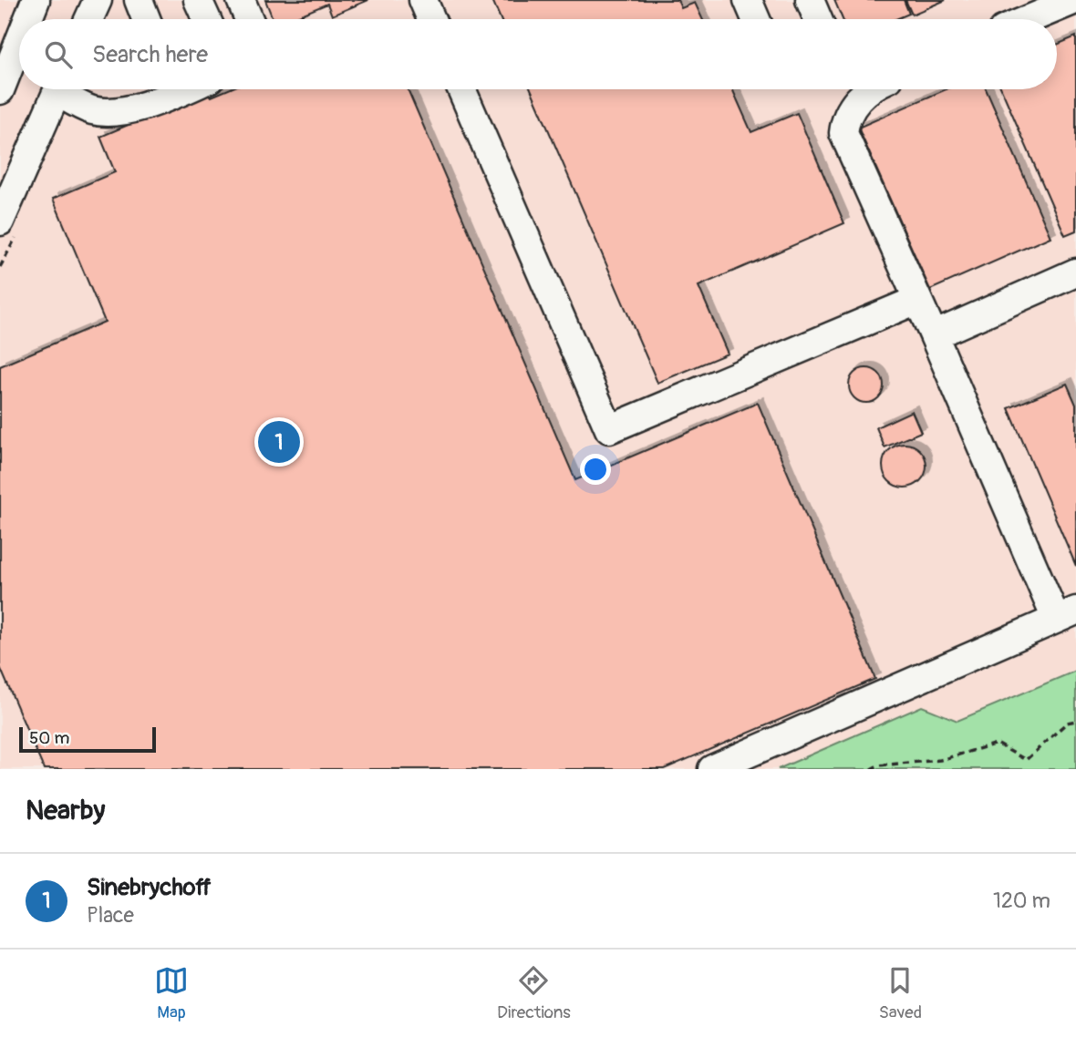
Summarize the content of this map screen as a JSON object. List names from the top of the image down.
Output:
{
  "scale_bar": "50 m",
  "page": {
    "search": "Search here",
    "pins": "1",
    "scale": "50 m",
    "heading": "Nearby",
    "list": [
      {
        "mark": "1",
        "name": "Sinebrychoff",
        "note": "Place",
        "value": "120 m"
      }
    ],
    "nav": ["Map", "Directions", "Saved"]
  }
}
